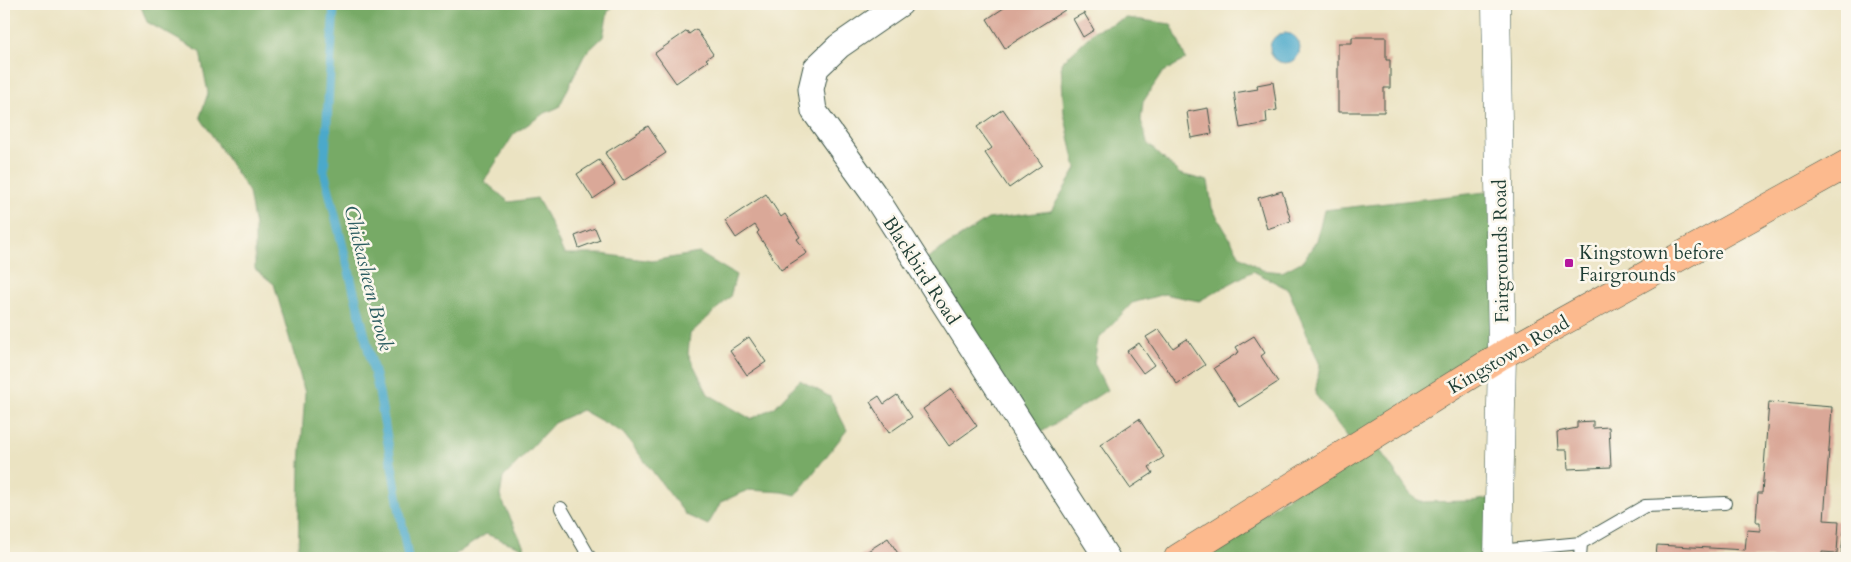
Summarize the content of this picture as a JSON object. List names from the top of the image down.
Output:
{
  "streets": {
    "main road": ["Kingstown Road"],
    "street": ["Fairgrounds Road", "Blackbird Road"]
  },
  "crossings": [
    ["Fairgrounds Road", "Kingstown Road"]
  ],
  "water": ["Chickasheen Brook"],
  "places": {
    "transit": ["Kingstown before Fairgrounds"]
  }
}
